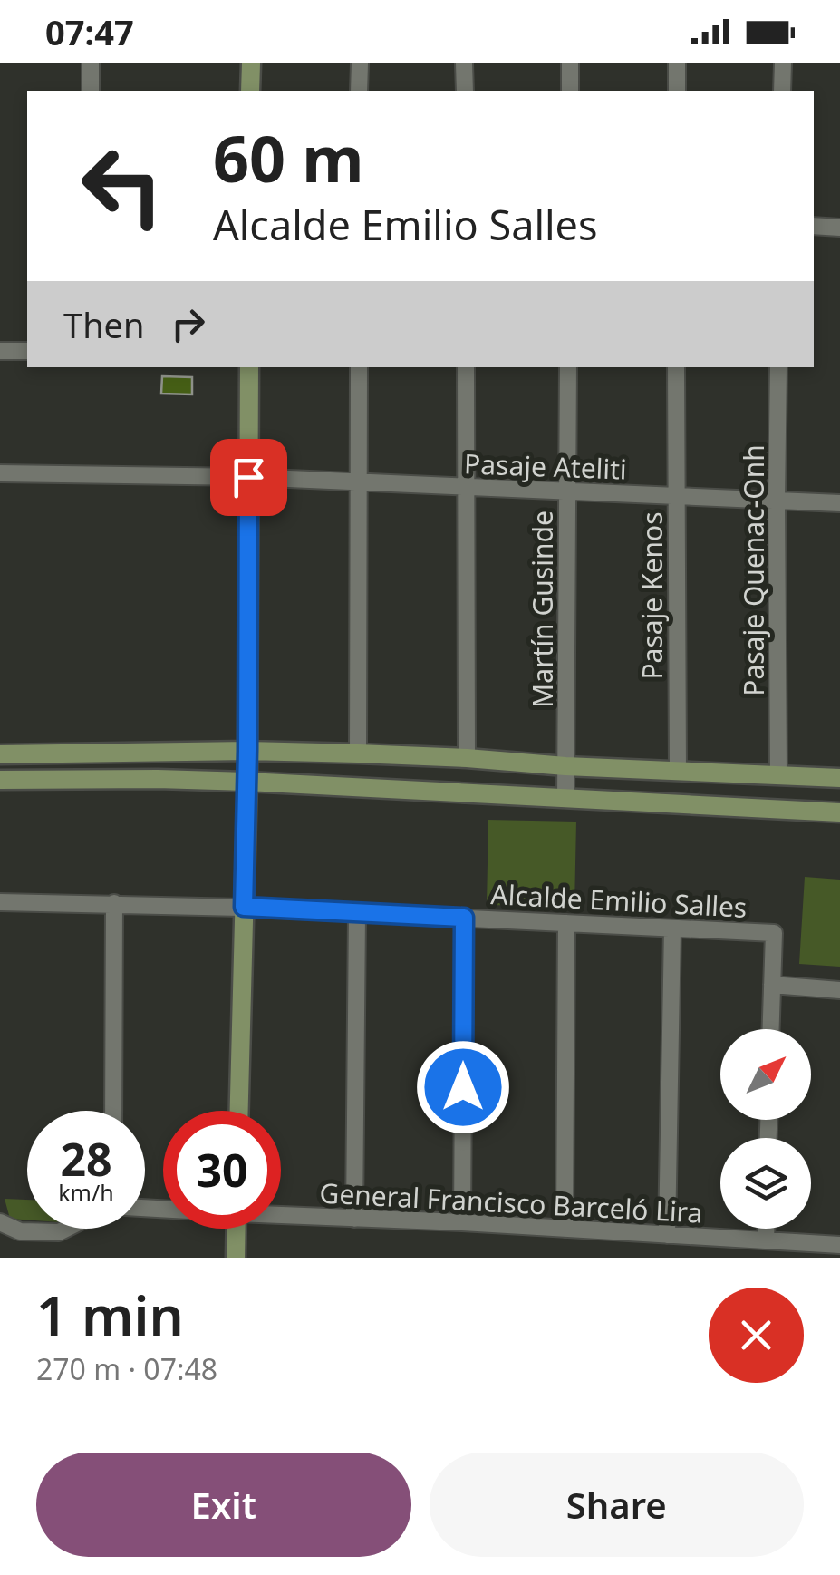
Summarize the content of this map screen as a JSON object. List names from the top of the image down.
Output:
{
  "streets": {
    "street": [
      "Pasaje Ateliti",
      "Pasaje Quenac-Onh",
      "Pasaje Kenos",
      "Martín Gusinde",
      "Alcalde Emilio Salles",
      "General Francisco Barceló Lira"
    ]
  },
  "crossings": [
    ["Pasaje Ateliti", "Pasaje Quenac-Onh"],
    ["Pasaje Ateliti", "Pasaje Kenos"],
    ["Pasaje Ateliti", "Martín Gusinde"]
  ],
  "north": "top right",
  "page": {
    "status": "07:47",
    "turn": ["60 m", "Alcalde Emilio Salles"],
    "then": "Then",
    "speed": "28 km/h",
    "limit": "30",
    "heading": ["1 min", "270 m · 07:48"],
    "buttons": ["Exit", "Share"]
  }
}
